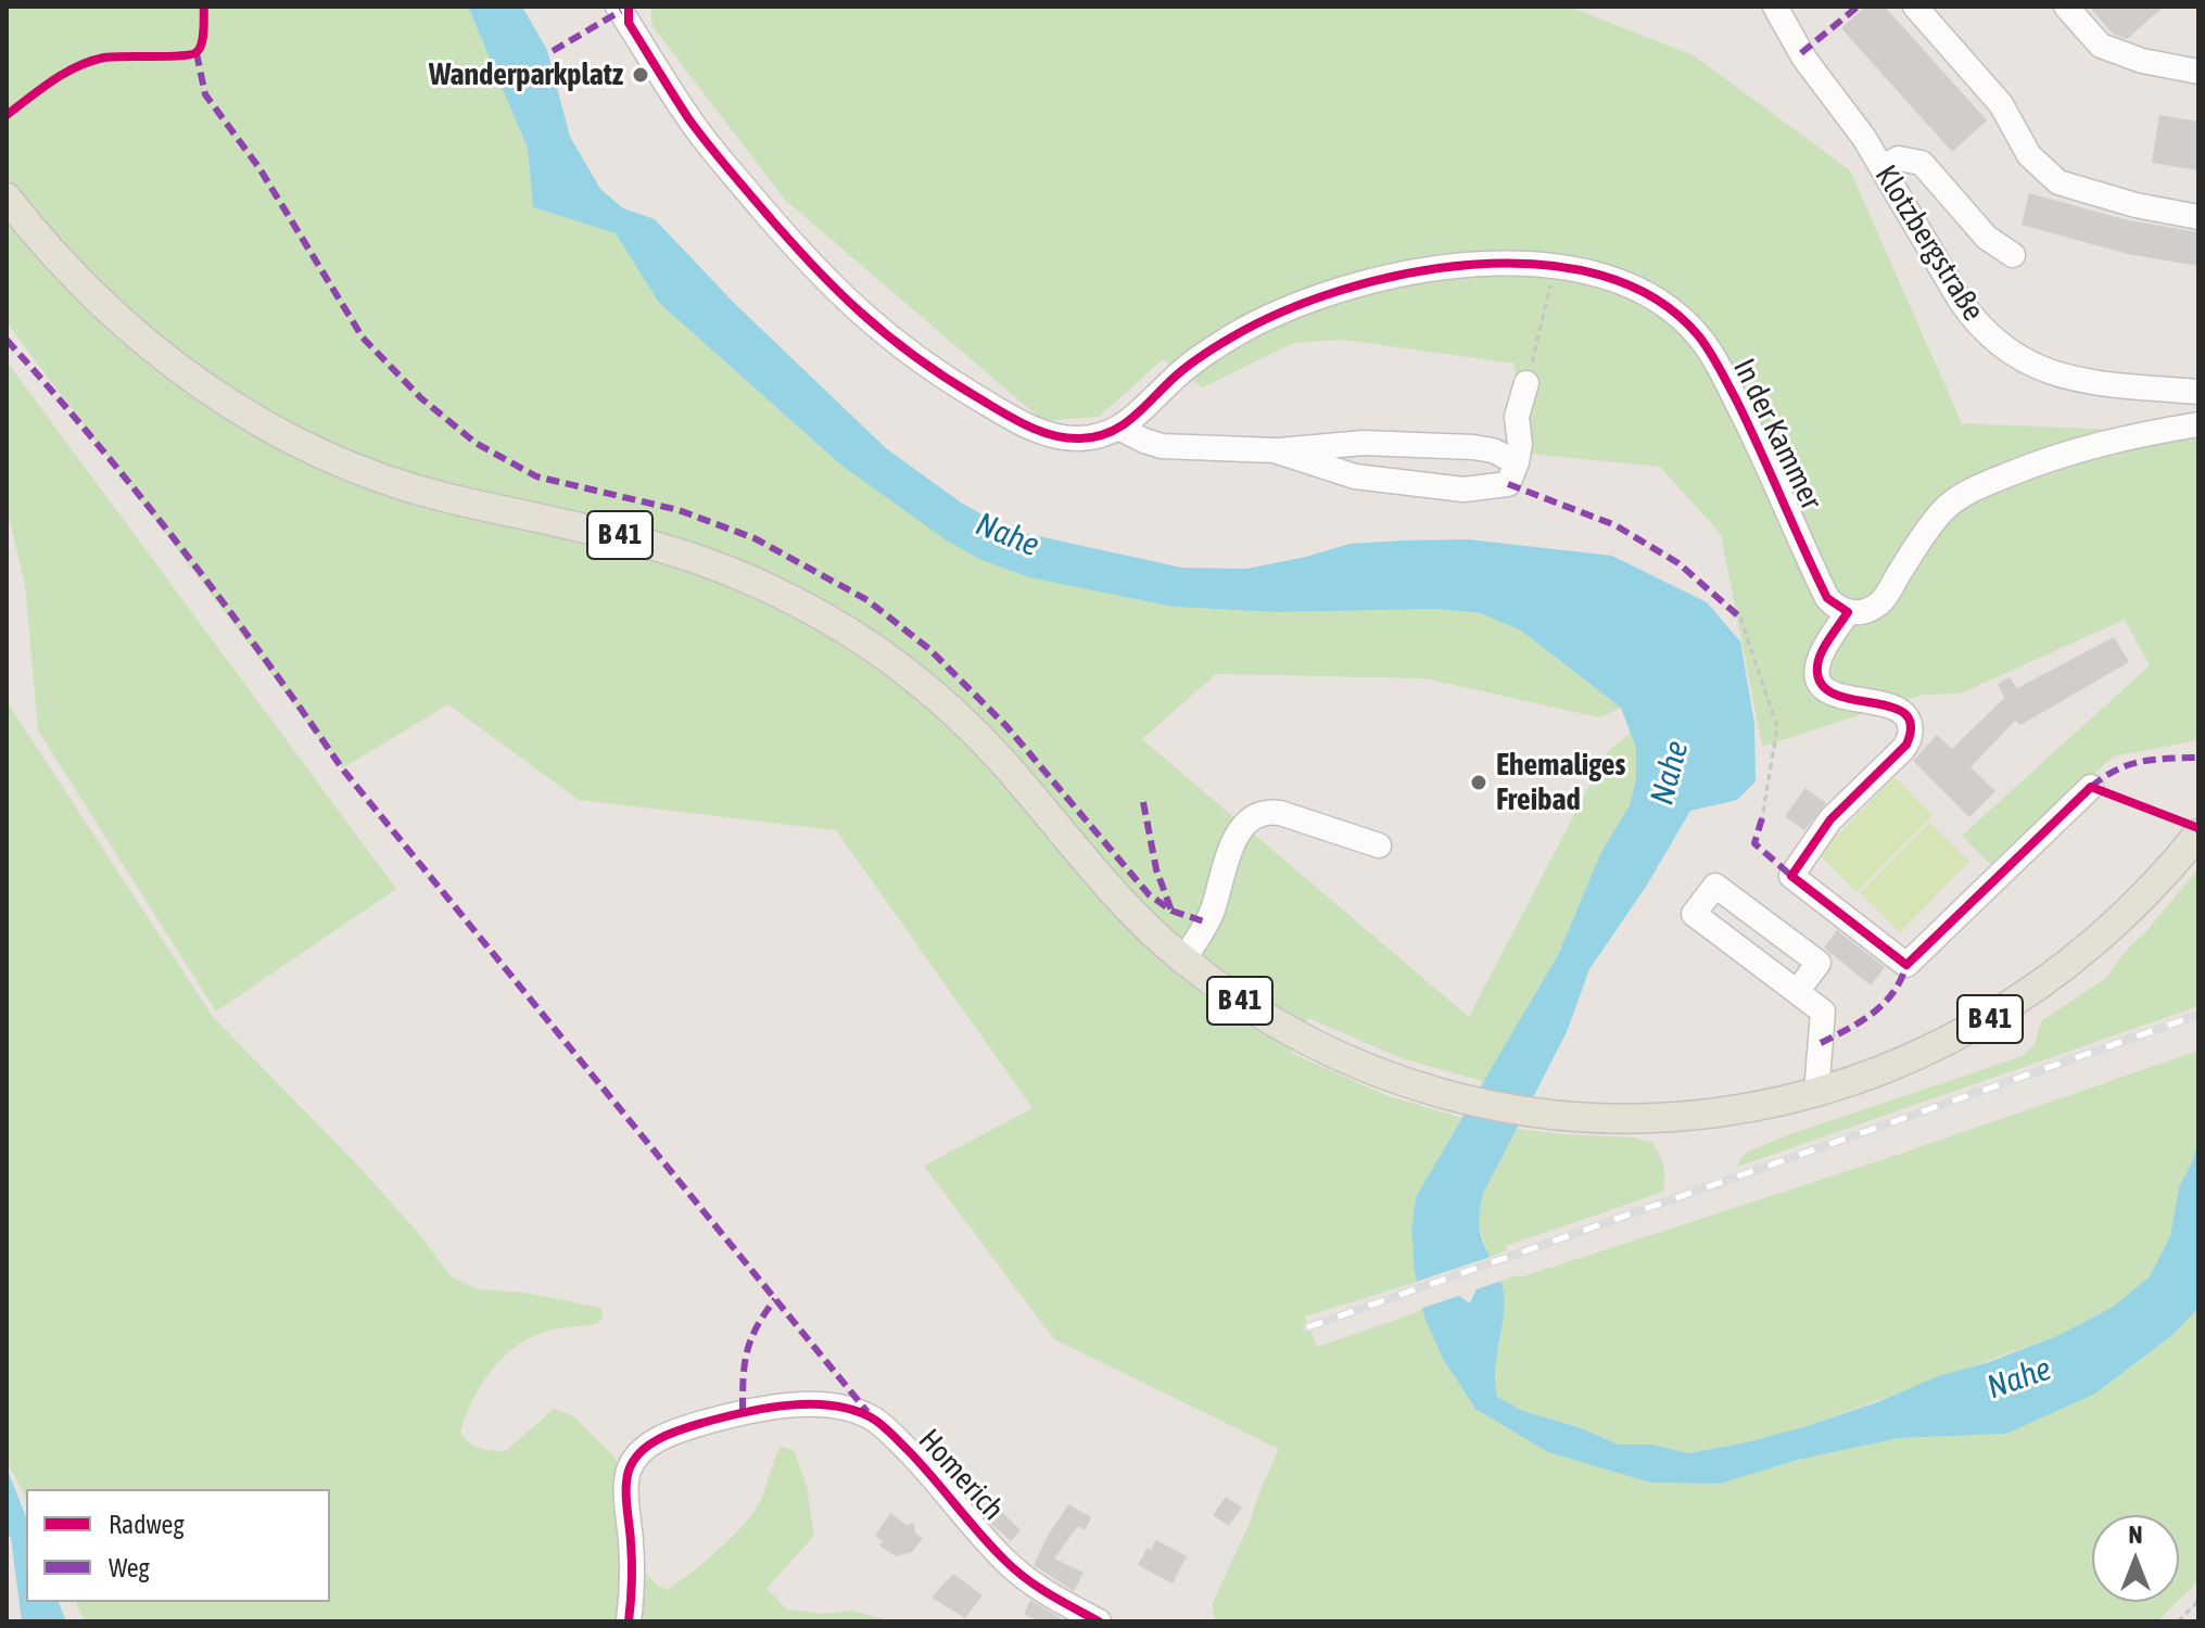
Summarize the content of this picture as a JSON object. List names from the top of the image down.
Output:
{
  "streets": {
    "main road": ["B 41"],
    "street": ["Klotzbergstraße", "In der Kammer", "Homerich"]
  },
  "water": ["Nahe"],
  "places": ["Wanderparkplatz", "Ehemaliges Freibad"],
  "legend": ["Radweg", "Weg"],
  "north": "top"
}
